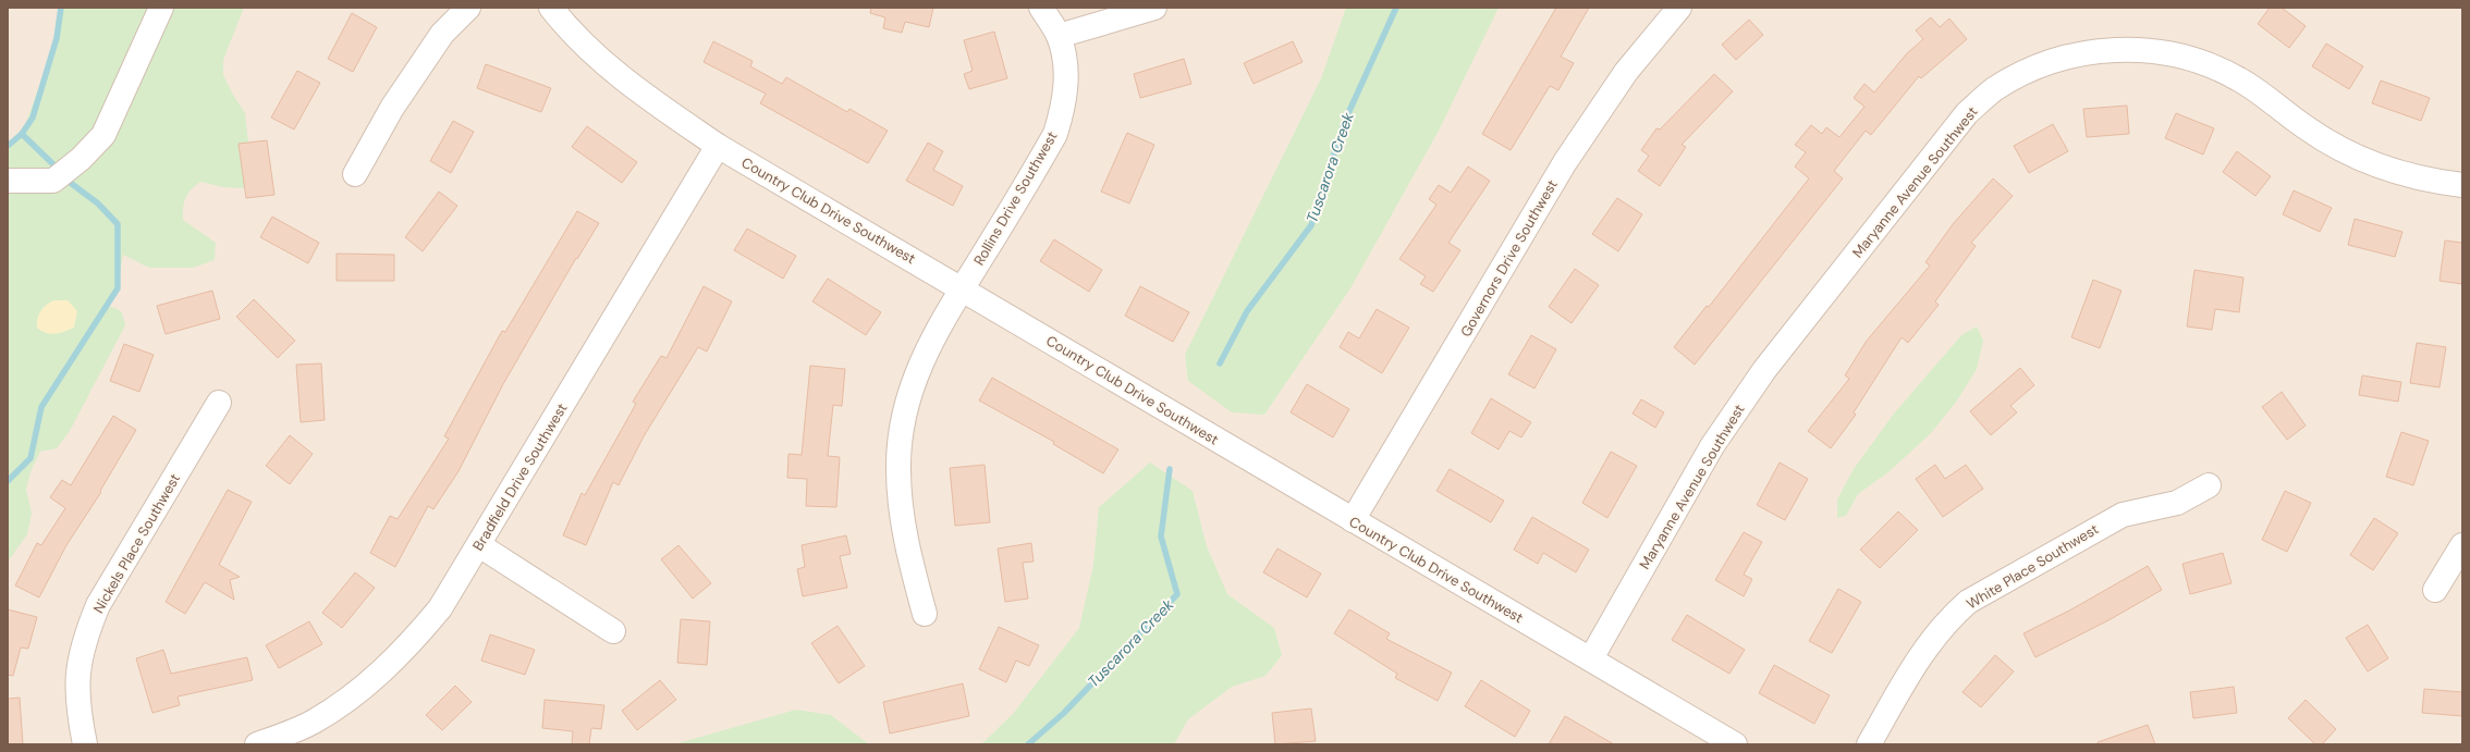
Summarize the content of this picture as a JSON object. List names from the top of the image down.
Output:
{
  "streets": {
    "street": [
      "Maryanne Avenue Southwest",
      "Rollins Drive Southwest",
      "Country Club Drive Southwest",
      "Governors Drive Southwest",
      "Bradfield Drive Southwest",
      "Nickels Place Southwest",
      "White Place Southwest"
    ]
  },
  "crossings": [
    ["Maryanne Avenue Southwest", "Country Club Drive Southwest"],
    ["Rollins Drive Southwest", "Country Club Drive Southwest"],
    ["Country Club Drive Southwest", "Governors Drive Southwest"],
    ["Country Club Drive Southwest", "Bradfield Drive Southwest"]
  ],
  "water": ["Tuscarora Creek"]
}
